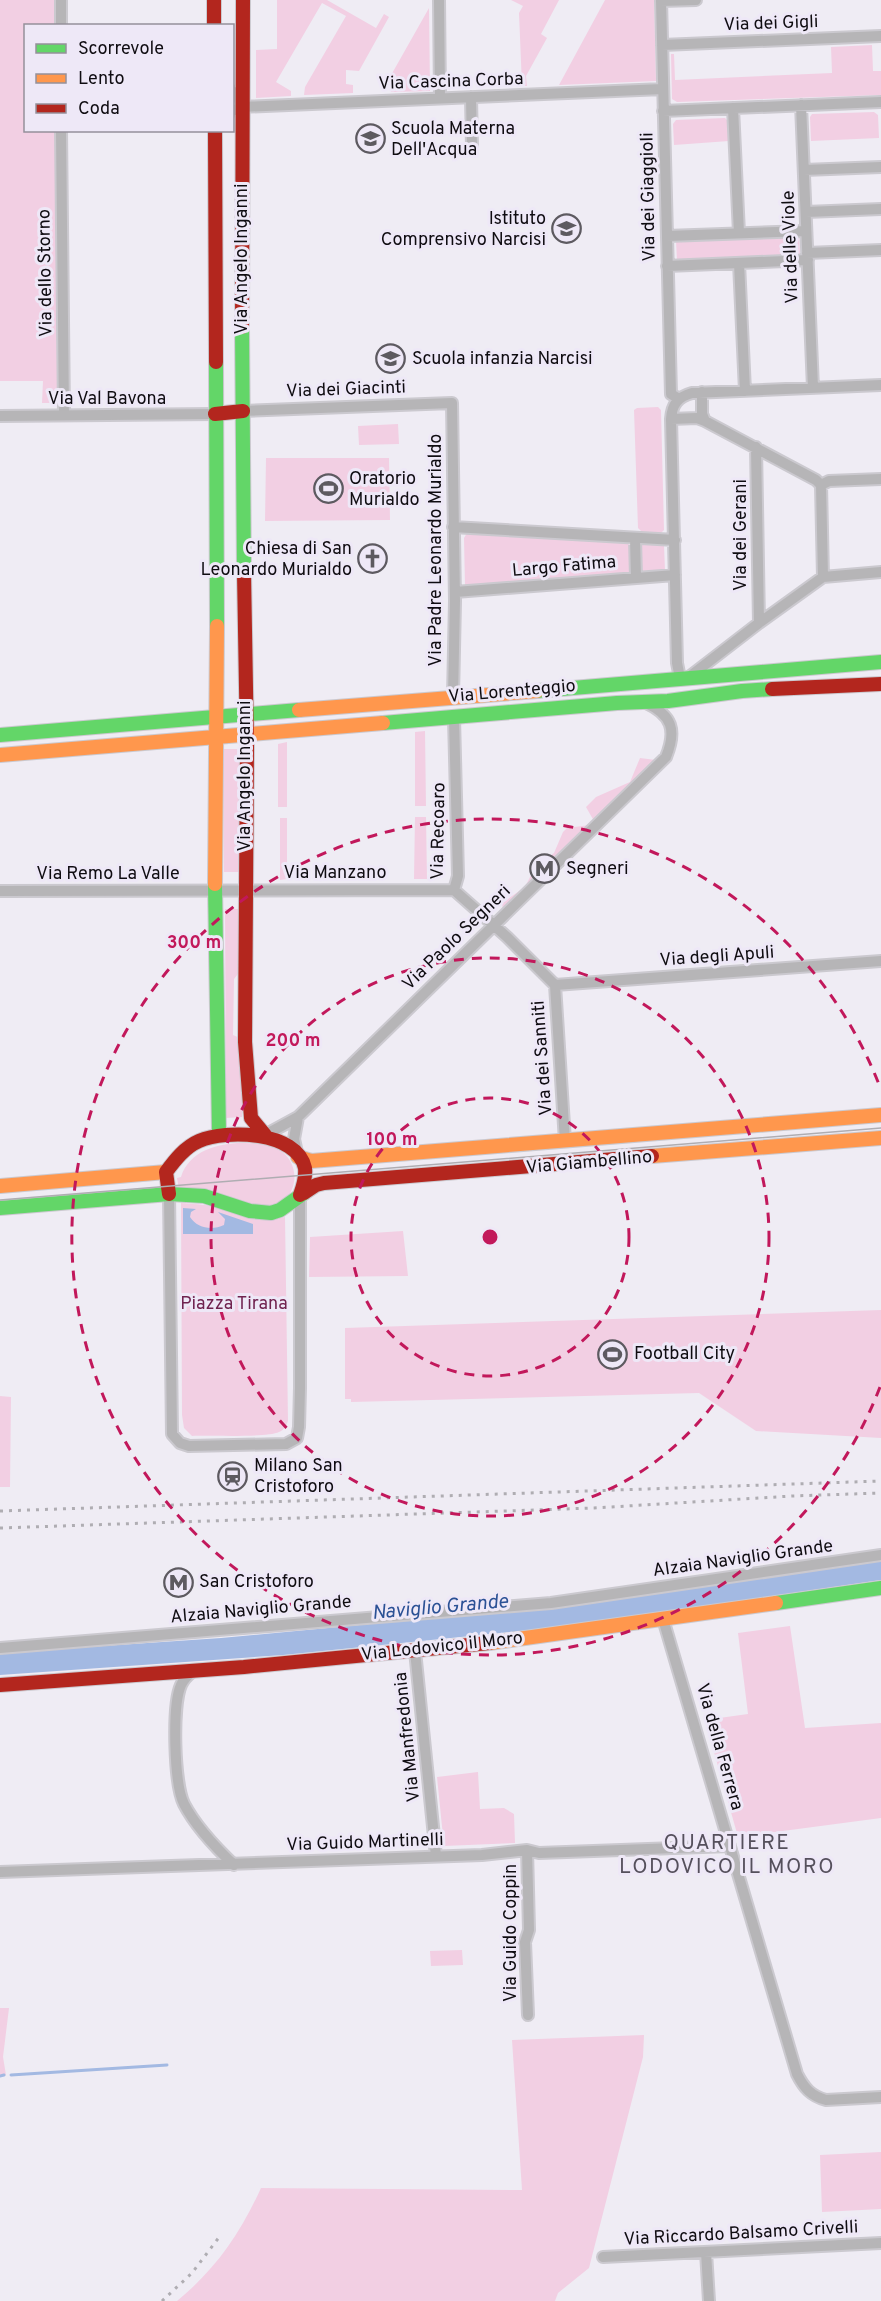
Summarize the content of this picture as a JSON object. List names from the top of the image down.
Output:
{
  "streets": {
    "street": [
      "Via dei Gigli",
      "Via Cascina Corba",
      "Via dei Giaggioli",
      "Via delle Viole",
      "Via Angelo Inganni",
      "Via dello Storno",
      "Via dei Giacinti",
      "Via Val Bavona",
      "Via dei Gerani",
      "Via Padre Leonardo Murialdo",
      "Largo Fatima",
      "Via Lorenteggio",
      "Via Recoaro",
      "Via Manzano",
      "Via Remo La Valle",
      "Via Paolo Segneri",
      "Via degli Apuli",
      "Via dei Sanniti",
      "Via Giambellino",
      "Alzaia Naviglio Grande",
      "Via Lodovico il Moro",
      "Via Manfredonia",
      "Via della Ferrera",
      "Via Guido Martinelli",
      "Via Guido Coppin",
      "Via Riccardo Balsamo Crivelli"
    ]
  },
  "crossings": [
    ["Via dei Gigli", "Via dei Giaggioli"],
    ["Via Cascina Corba", "Via dei Giaggioli"],
    ["Via Cascina Corba", "Via Angelo Inganni"],
    ["Via dei Giaggioli", "Largo Fatima"],
    ["Via dei Giaggioli", "Via Lorenteggio"],
    ["Via Angelo Inganni", "Via dei Giacinti"],
    ["Via Angelo Inganni", "Via Val Bavona"],
    ["Via Angelo Inganni", "Via Lorenteggio"],
    ["Via Angelo Inganni", "Via Manzano"],
    ["Via Angelo Inganni", "Via Remo La Valle"],
    ["Via Angelo Inganni", "Via Paolo Segneri"],
    ["Via dello Storno", "Via Val Bavona"],
    ["Via dei Giacinti", "Via Padre Leonardo Murialdo"],
    ["Via Padre Leonardo Murialdo", "Largo Fatima"],
    ["Via Padre Leonardo Murialdo", "Via Lorenteggio"],
    ["Via Lorenteggio", "Via Recoaro"],
    ["Via Lorenteggio", "Via Paolo Segneri"],
    ["Via Recoaro", "Via Manzano"],
    ["Via Recoaro", "Via Paolo Segneri"],
    ["Via Recoaro", "Via dei Sanniti"],
    ["Via Manzano", "Via Remo La Valle"],
    ["Via Paolo Segneri", "Via dei Sanniti"],
    ["Via degli Apuli", "Via dei Sanniti"],
    ["Via dei Sanniti", "Via Giambellino"],
    ["Via Lodovico il Moro", "Via Manfredonia"],
    ["Via Lodovico il Moro", "Via della Ferrera"],
    ["Via Manfredonia", "Via Guido Martinelli"],
    ["Via della Ferrera", "Via Guido Martinelli"],
    ["Via Guido Martinelli", "Via Guido Coppin"]
  ],
  "districts": ["QUARTIERE LODOVICO IL MORO"],
  "water": ["Naviglio Grande"],
  "parks": ["Piazza Tirana"],
  "places": {
    "school or university": ["Scuola Materna Dell'Acqua", "Istituto Comprensivo Narcisi", "Scuola infanzia Narcisi"],
    "sports": ["Oratorio Murialdo", "Football City"],
    "church": ["Chiesa di San Leonardo Murialdo"],
    "metro station": ["Segneri", "San Cristoforo"],
    "station": ["Milano San Cristoforo"]
  },
  "legend": ["Scorrevole", "Lento", "Coda"],
  "rings": ["300 m", "200 m", "100 m"]
}
